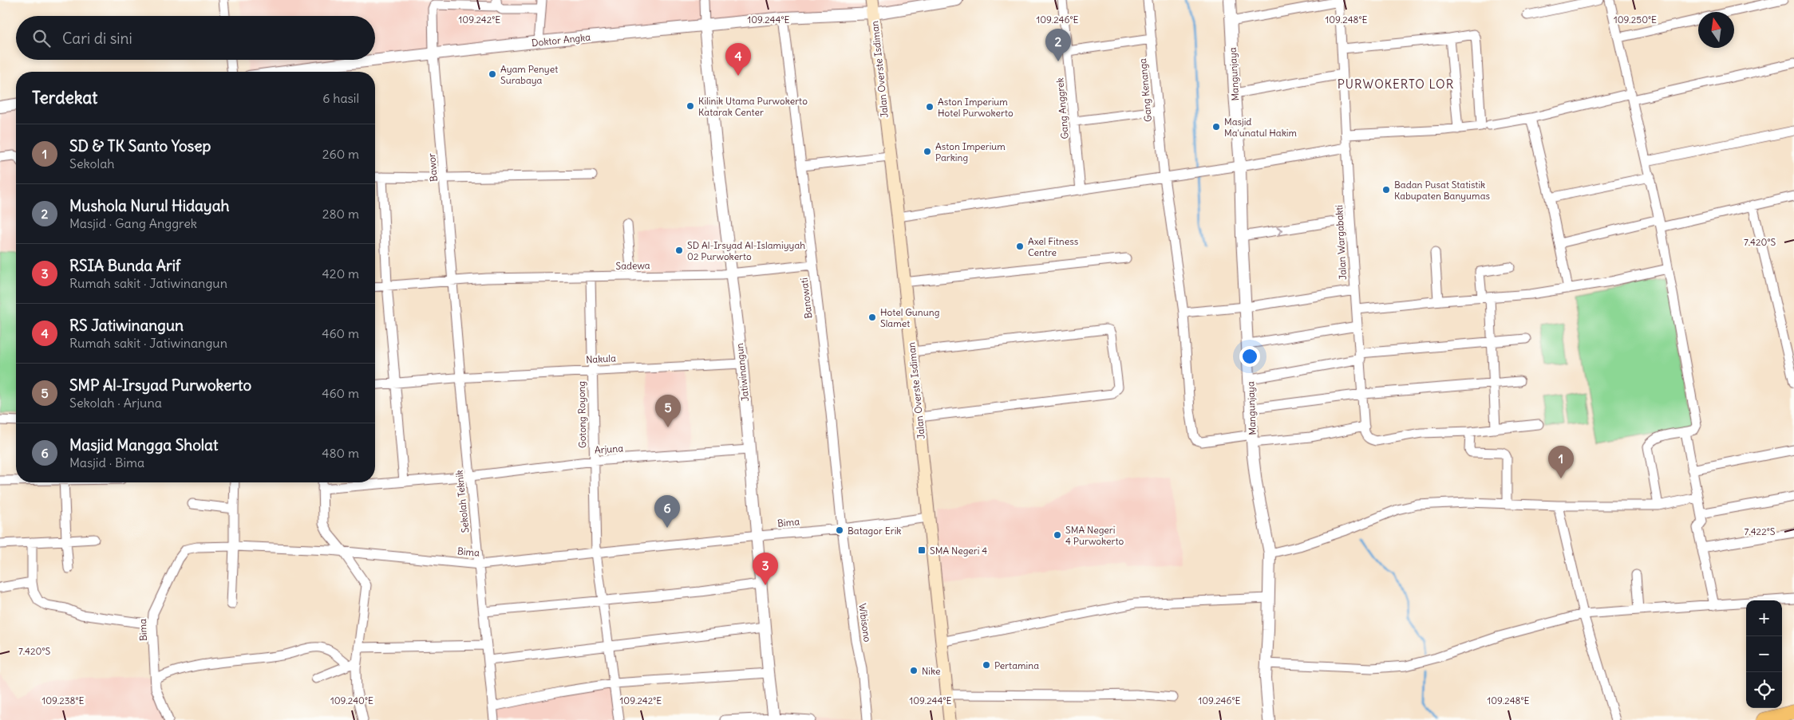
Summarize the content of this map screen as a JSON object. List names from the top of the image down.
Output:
{
  "streets": {
    "main road": ["Jalan Overste Isdiman"],
    "street": [
      "Doktor Angka",
      "Mangunjaya",
      "Gang Kenanga",
      "Gang Anggrek",
      "Bawor",
      "Jalan Wargabakti",
      "Sadewa",
      "Banowati",
      "Nakula",
      "Jatiwinangun",
      "Gotong Royong",
      "Arjuna",
      "Sekolah Teknik",
      "Bima",
      "Wibisono"
    ]
  },
  "crossings": [
    ["Doktor Angka", "Jalan Overste Isdiman"],
    ["Doktor Angka", "Bawor"],
    ["Doktor Angka", "Banowati"],
    ["Doktor Angka", "Jatiwinangun"],
    ["Jalan Overste Isdiman", "Bima"],
    ["Mangunjaya", "Gang Kenanga"],
    ["Bawor", "Sadewa"],
    ["Bawor", "Sekolah Teknik"],
    ["Sadewa", "Banowati"],
    ["Sadewa", "Jatiwinangun"],
    ["Sadewa", "Gotong Royong"],
    ["Sadewa", "Sekolah Teknik"],
    ["Banowati", "Bima"],
    ["Banowati", "Wibisono"],
    ["Nakula", "Jatiwinangun"],
    ["Nakula", "Gotong Royong"],
    ["Nakula", "Sekolah Teknik"],
    ["Jatiwinangun", "Arjuna"],
    ["Jatiwinangun", "Bima"],
    ["Gotong Royong", "Arjuna"],
    ["Gotong Royong", "Bima"],
    ["Arjuna", "Sekolah Teknik"],
    ["Sekolah Teknik", "Bima"],
    ["Bima", "Wibisono"]
  ],
  "districts": ["PURWOKERTO LOR"],
  "places": {
    "other": [
      "Ayam Penyet Surabaya",
      "Kilinik Utama Purwokerto Katarak Center",
      "Aston Imperium Hotel Purwokerto",
      "Masjid Ma'unatul Hakim",
      "Aston Imperium Parking",
      "Badan Pusat Statistik Kabupaten Banyumas",
      "Axel Fitness Centre",
      "SD Al-Irsyad Al-Islamiyyah 02 Purwokerto",
      "Hotel Gunung Slamet",
      "Batagor Erik",
      "SMA Negeri 4 Purwokerto",
      "Pertamina",
      "Nike"
    ],
    "transit": ["SMA Negeri 4"]
  },
  "north": "top",
  "page": {
    "search": "Cari di sini",
    "pins": [
      "2",
      "4",
      "5",
      "1",
      "6",
      "3"
    ],
    "heading": ["Terdekat", "6 hasil"],
    "list": [
      {
        "mark": "1",
        "name": "SD & TK Santo Yosep",
        "note": "Sekolah",
        "value": "260 m"
      },
      {
        "mark": "2",
        "name": "Mushola Nurul Hidayah",
        "note": "Masjid · Gang Anggrek",
        "value": "280 m"
      },
      {
        "mark": "3",
        "name": "RSIA Bunda Arif",
        "note": "Rumah sakit · Jatiwinangun",
        "value": "420 m"
      },
      {
        "mark": "4",
        "name": "RS Jatiwinangun",
        "note": "Rumah sakit · Jatiwinangun",
        "value": "460 m"
      },
      {
        "mark": "5",
        "name": "SMP Al-Irsyad Purwokerto",
        "note": "Sekolah · Arjuna",
        "value": "460 m"
      },
      {
        "mark": "6",
        "name": "Masjid Mangga Sholat",
        "note": "Masjid · Bima",
        "value": "480 m"
      }
    ],
    "map_buttons": ["+", "−"]
  },
  "coordinates": [
    "109.242°E",
    "109.244°E",
    "109.246°E",
    "109.248°E",
    "109.250°E",
    "7.420°S",
    "7.422°S",
    "109.238°E",
    "109.240°E"
  ]
}
